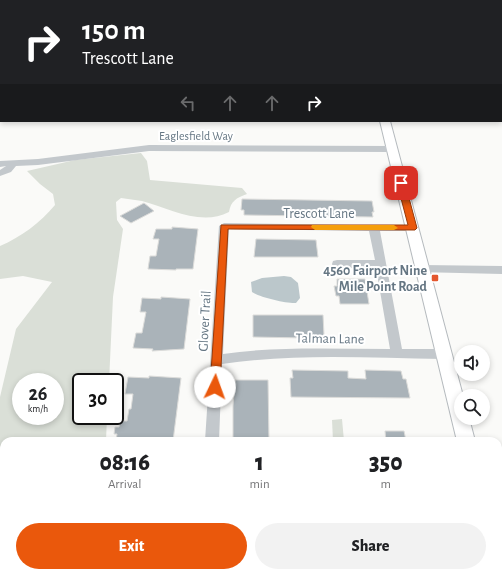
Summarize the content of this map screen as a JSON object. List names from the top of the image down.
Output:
{
  "streets": {
    "street": [
      "Eaglesfield Way",
      "Trescott Lane",
      "Glover Trail",
      "Talman Lane"
    ]
  },
  "crossings": [
    ["Trescott Lane", "Glover Trail"],
    ["Glover Trail", "Talman Lane"]
  ],
  "places": {
    "transit": ["4560 Fairport Nine Mile Point Road"]
  },
  "page": {
    "turn": ["150 m", "Trescott Lane"],
    "speed": "26 km/h",
    "limit": "30",
    "eta": [
      "08:16",
      "Arrival",
      "1",
      "min",
      "350",
      "m"
    ],
    "buttons": ["Exit", "Share"]
  }
}
